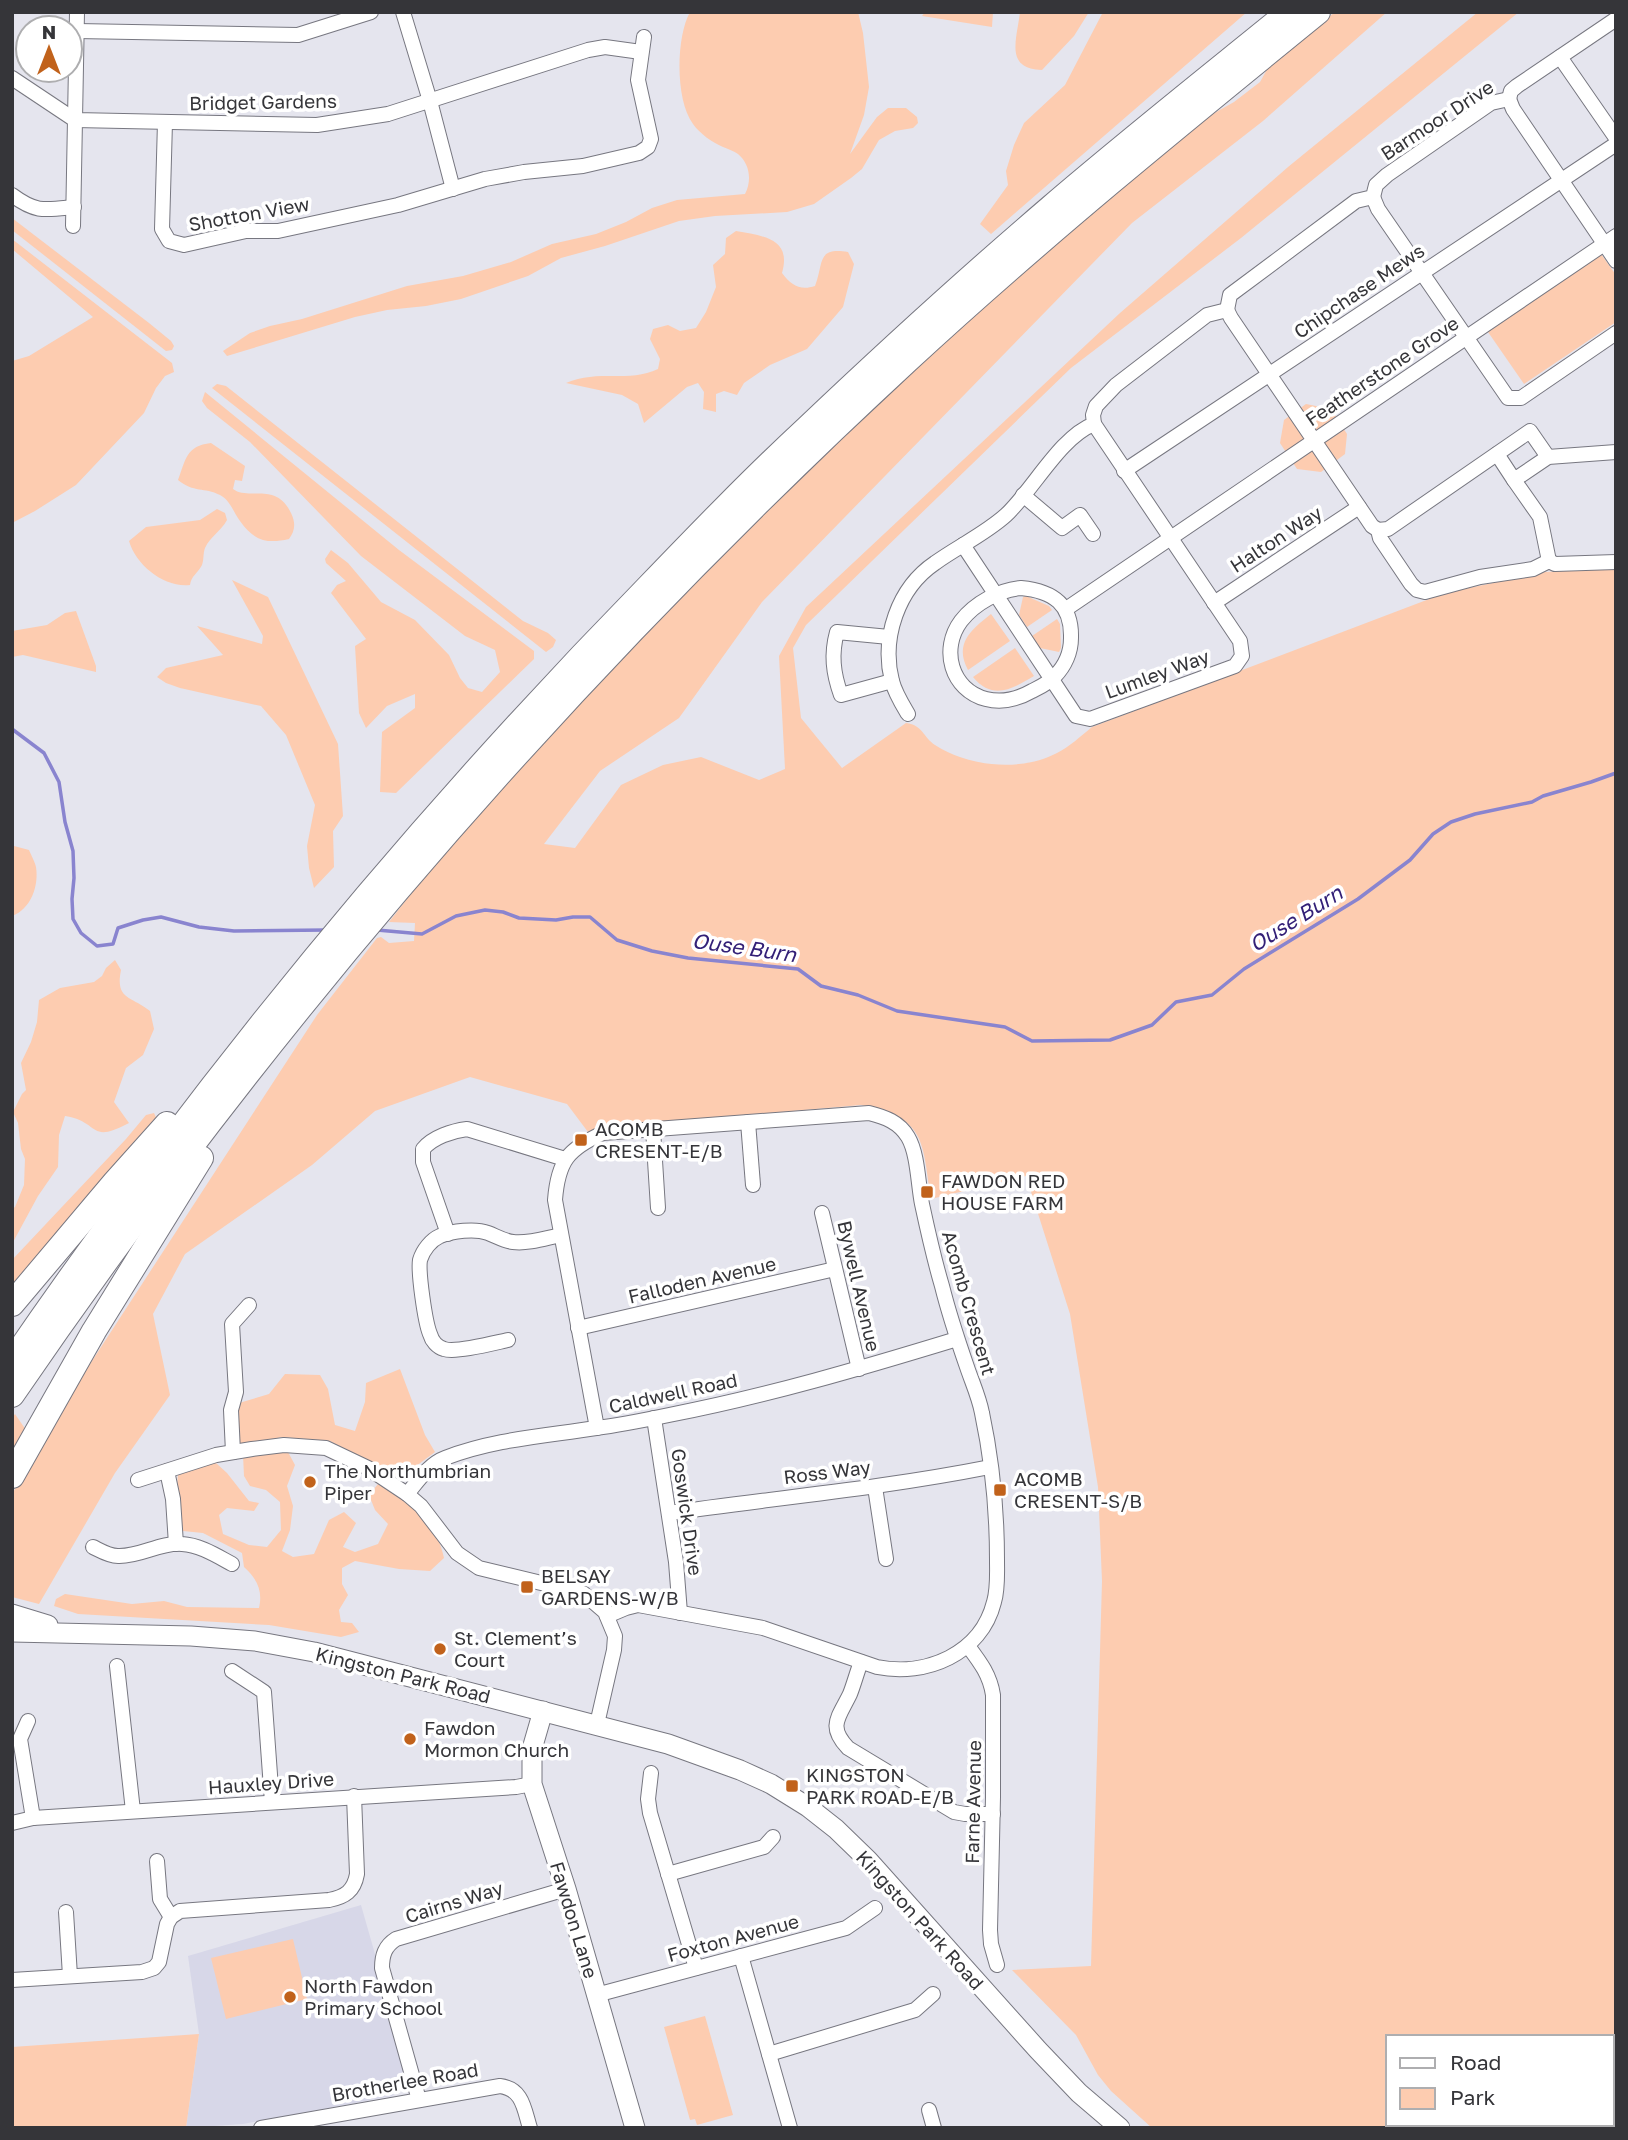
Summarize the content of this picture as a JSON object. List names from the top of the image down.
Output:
{
  "streets": {
    "street": [
      "Bridget Gardens",
      "Barmoor Drive",
      "Shotton View",
      "Chipchase Mews",
      "Featherstone Grove",
      "Halton Way",
      "Lumley Way",
      "Falloden Avenue",
      "Bywell Avenue",
      "Acomb Crescent",
      "Caldwell Road",
      "Ross Way",
      "Goswick Drive",
      "Kingston Park Road",
      "Hauxley Drive",
      "Farne Avenue",
      "Cairns Way",
      "Fawdon Lane",
      "Foxton Avenue",
      "Brotherlee Road"
    ]
  },
  "crossings": [
    ["Bridget Gardens", "Shotton View"],
    ["Halton Way", "Lumley Way"],
    ["Falloden Avenue", "Bywell Avenue"],
    ["Bywell Avenue", "Caldwell Road"],
    ["Acomb Crescent", "Caldwell Road"],
    ["Acomb Crescent", "Ross Way"],
    ["Acomb Crescent", "Goswick Drive"],
    ["Acomb Crescent", "Farne Avenue"],
    ["Caldwell Road", "Goswick Drive"],
    ["Ross Way", "Goswick Drive"],
    ["Kingston Park Road", "Fawdon Lane"],
    ["Hauxley Drive", "Fawdon Lane"],
    ["Cairns Way", "Fawdon Lane"],
    ["Cairns Way", "Brotherlee Road"],
    ["Fawdon Lane", "Foxton Avenue"]
  ],
  "water": ["Ouse Burn"],
  "places": {
    "transit": [
      "ACOMB CRESENT-E/B",
      "FAWDON RED HOUSE FARM",
      "ACOMB CRESENT-S/B",
      "BELSAY GARDENS-W/B",
      "KINGSTON PARK ROAD-E/B"
    ],
    "other": [
      "The Northumbrian Piper",
      "St. Clement’s Court",
      "Fawdon Mormon Church",
      "North Fawdon Primary School"
    ]
  },
  "legend": ["Road", "Park"],
  "north": "top"
}
